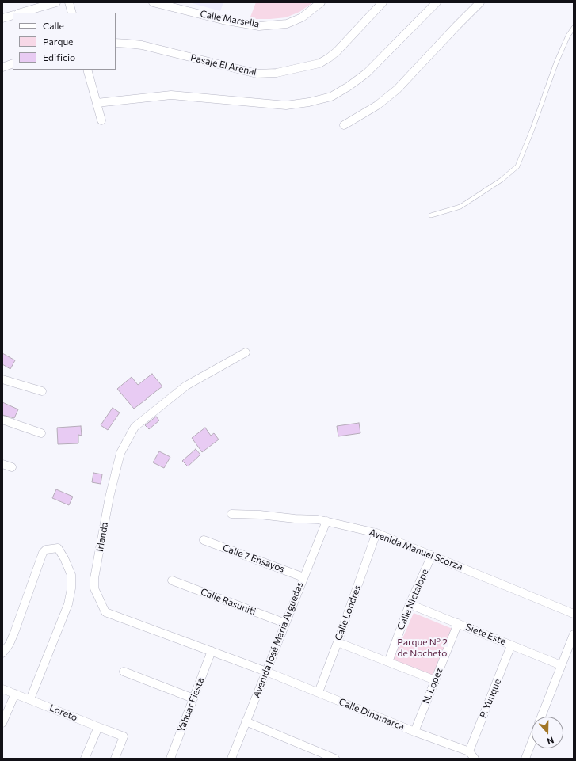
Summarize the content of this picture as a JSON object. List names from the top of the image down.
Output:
{
  "streets": {
    "street": [
      "Calle Marsella",
      "Pasaje El Arenal",
      "Irlanda",
      "Avenida Manuel Scorza",
      "Calle 7 Ensayos",
      "Calle Nictalope",
      "Calle Rasuniti",
      "Calle Londres",
      "Siete Este",
      "Avenida José María Arguedas",
      "N. Lopez",
      "P. Yunque",
      "Yahuar Fiesta",
      "Loreto",
      "Calle Dinamarca"
    ]
  },
  "crossings": [
    ["Irlanda", "Avenida José María Arguedas"],
    ["Irlanda", "Yahuar Fiesta"],
    ["Irlanda", "Calle Dinamarca"],
    ["Avenida Manuel Scorza", "Calle Nictalope"],
    ["Avenida Manuel Scorza", "Calle Londres"],
    ["Avenida Manuel Scorza", "Avenida José María Arguedas"],
    ["Calle 7 Ensayos", "Avenida José María Arguedas"],
    ["Calle Nictalope", "Siete Este"],
    ["Calle Rasuniti", "Avenida José María Arguedas"],
    ["Calle Londres", "Calle Dinamarca"],
    ["Siete Este", "N. Lopez"],
    ["Siete Este", "P. Yunque"],
    ["Avenida José María Arguedas", "Calle Dinamarca"],
    ["N. Lopez", "Calle Dinamarca"],
    ["P. Yunque", "Calle Dinamarca"]
  ],
  "parks": ["Parque Nº 2 de Nocheto"],
  "legend": ["Calle", "Parque", "Edificio"],
  "north": "bottom"
}
